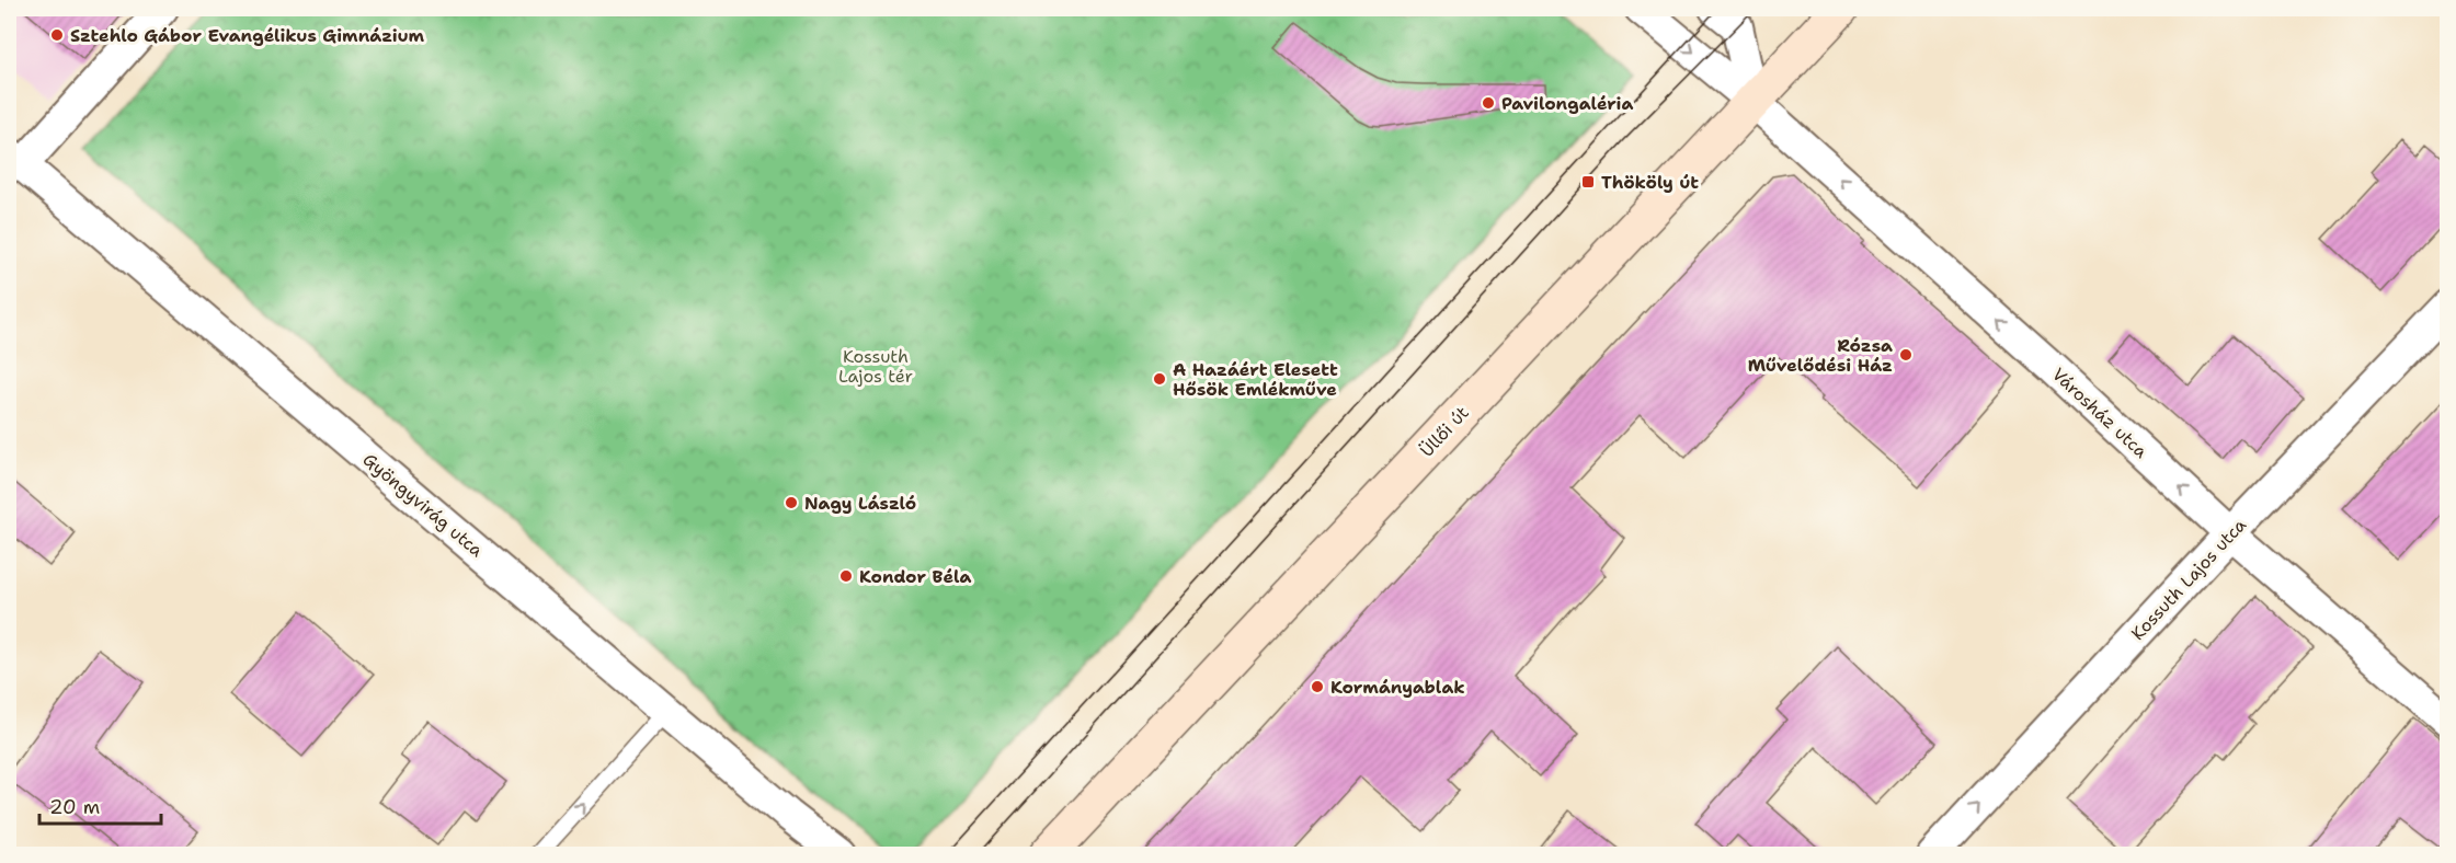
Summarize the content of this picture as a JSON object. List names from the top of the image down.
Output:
{
  "streets": {
    "main road": ["Üllői út"],
    "street": ["Városház utca", "Gyöngyvirág utca", "Kossuth Lajos utca"]
  },
  "crossings": [
    ["Városház utca", "Üllői út"],
    ["Városház utca", "Kossuth Lajos utca"]
  ],
  "one_way": ["Városház utca", "Kossuth Lajos utca"],
  "parks": ["Kossuth Lajos tér"],
  "places": {
    "other": [
      "Sztehlo Gábor Evangélikus Gimnázium",
      "Pavilongaléria",
      "Rózsa Művelődési Ház",
      "A Hazáért Elesett Hősök Emlékműve",
      "Nagy László",
      "Kondor Béla",
      "Kormányablak"
    ],
    "transit": ["Thököly út"]
  },
  "scale_bar": "20 m"
}
